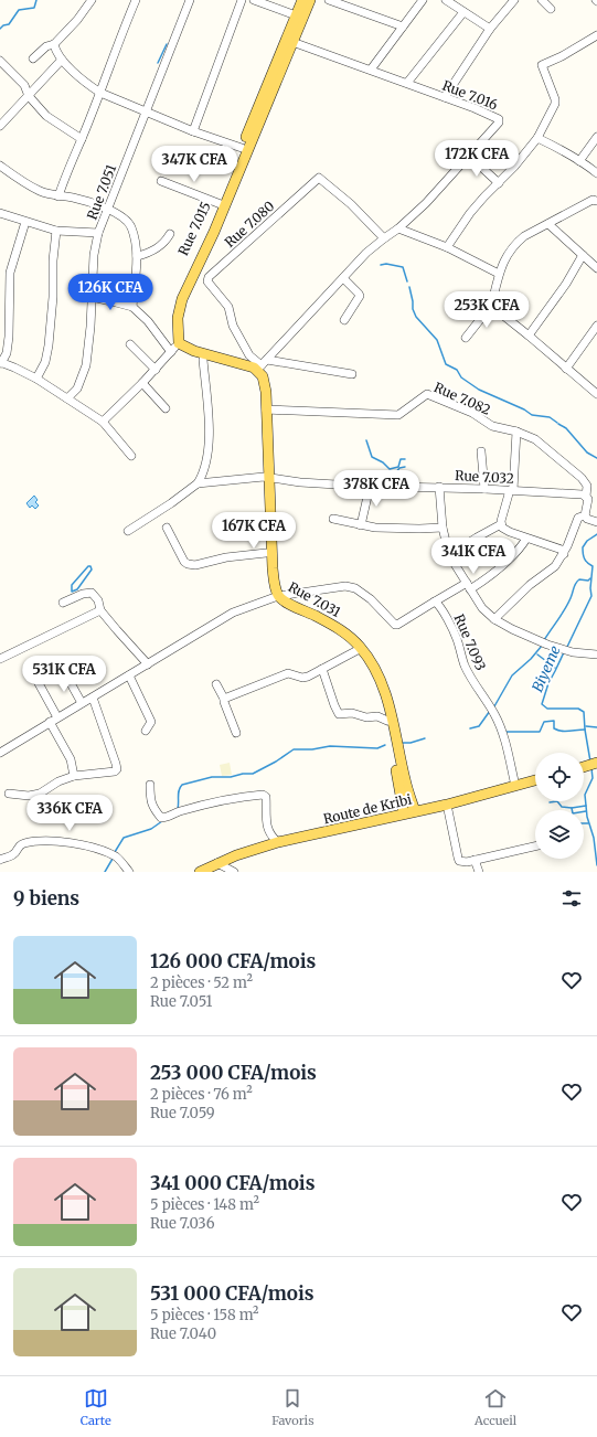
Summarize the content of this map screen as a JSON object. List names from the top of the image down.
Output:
{
  "streets": {
    "main road": ["Rue 7.015", "Rue 7.031", "Route de Kribi"],
    "street": [
      "Rue 7.016",
      "Rue 7.051",
      "Rue 7.080",
      "Rue 7.082",
      "Rue 7.032",
      "Rue 7.093"
    ]
  },
  "crossings": [
    ["Rue 7.016", "Rue 7.080"],
    ["Rue 7.016", "Rue 7.015"],
    ["Rue 7.016", "Rue 7.031"],
    ["Rue 7.080", "Rue 7.031"],
    ["Rue 7.015", "Rue 7.031"],
    ["Rue 7.082", "Rue 7.031"],
    ["Rue 7.032", "Rue 7.031"],
    ["Rue 7.031", "Route de Kribi"],
    ["Rue 7.093", "Route de Kribi"]
  ],
  "water": ["Biyeme"],
  "page": {
    "price": [
      "172K CFA",
      "347K CFA",
      "126K CFA",
      "253K CFA",
      "378K CFA",
      "167K CFA",
      "341K CFA",
      "531K CFA",
      "336K CFA"
    ],
    "heading": "9 biens",
    "list": [
      {
        "name": "126 000 CFA/mois",
        "note": "2 pièces · 52 m² · Rue 7.051"
      },
      {
        "name": "253 000 CFA/mois",
        "note": "2 pièces · 76 m² · Rue 7.059"
      },
      {
        "name": "341 000 CFA/mois",
        "note": "5 pièces · 148 m² · Rue 7.036"
      },
      {
        "name": "531 000 CFA/mois",
        "note": "5 pièces · 158 m² · Rue 7.040"
      }
    ],
    "tabs": ["Carte", "Favoris", "Accueil"]
  }
}
